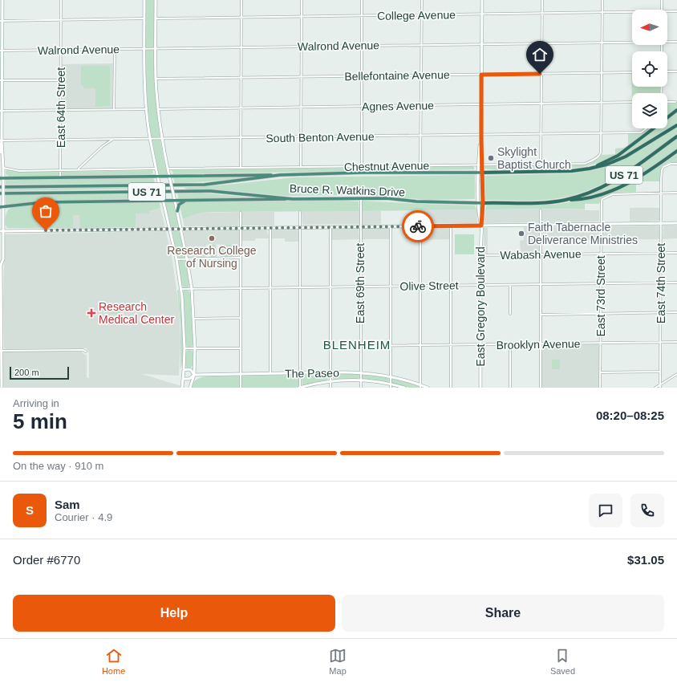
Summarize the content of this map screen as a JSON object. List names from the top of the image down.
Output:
{
  "streets": {
    "highway": ["US 71", "Bruce R. Watkins Drive"],
    "main road": ["East Gregory Boulevard", "The Paseo"],
    "street": [
      "College Avenue",
      "Walrond Avenue",
      "Bellefontaine Avenue",
      "Agnes Avenue",
      "East 64th Street",
      "South Benton Avenue",
      "Chestnut Avenue",
      "Wabash Avenue",
      "East 69th Street",
      "East 74th Street",
      "Olive Street",
      "East 73rd Street",
      "Brooklyn Avenue"
    ]
  },
  "crossings": [
    ["College Avenue", "East Gregory Boulevard"],
    ["Walrond Avenue", "East 64th Street"],
    ["Walrond Avenue", "East Gregory Boulevard"],
    ["Bellefontaine Avenue", "East Gregory Boulevard"],
    ["Agnes Avenue", "East Gregory Boulevard"],
    ["East 64th Street", "South Benton Avenue"],
    ["South Benton Avenue", "Chestnut Avenue"],
    ["South Benton Avenue", "East Gregory Boulevard"],
    ["Chestnut Avenue", "East Gregory Boulevard"],
    ["Bruce R. Watkins Drive", "East 69th Street"],
    ["Bruce R. Watkins Drive", "East Gregory Boulevard"],
    ["Wabash Avenue", "East 74th Street"],
    ["Wabash Avenue", "East 73rd Street"],
    ["Wabash Avenue", "East Gregory Boulevard"],
    ["East 69th Street", "Olive Street"],
    ["East 69th Street", "Brooklyn Avenue"],
    ["East 69th Street", "The Paseo"],
    ["East 74th Street", "Olive Street"],
    ["East 74th Street", "East 73rd Street"],
    ["East 74th Street", "Brooklyn Avenue"],
    ["Olive Street", "East 73rd Street"],
    ["Olive Street", "East Gregory Boulevard"],
    ["East 73rd Street", "Brooklyn Avenue"],
    ["East Gregory Boulevard", "Brooklyn Avenue"]
  ],
  "districts": ["BLENHEIM"],
  "places": {
    "other": ["Skylight Baptist Church", "Faith Tabernacle Deliverance Ministries", "Research College of Nursing"],
    "health": ["Research Medical Center"]
  },
  "scale_bar": "200 m",
  "north": "left",
  "page": {
    "scale": "200 m",
    "heading": ["5 min", "Arriving in", "08:20–08:25"],
    "panel": [
      "Sam",
      "Courier · 4.9",
      "Order #6770",
      "$31.05"
    ],
    "bar": "On the way · 910 m",
    "round": "S",
    "buttons": ["Help", "Share"],
    "tabs": ["Home", "Map", "Saved"]
  }
}
